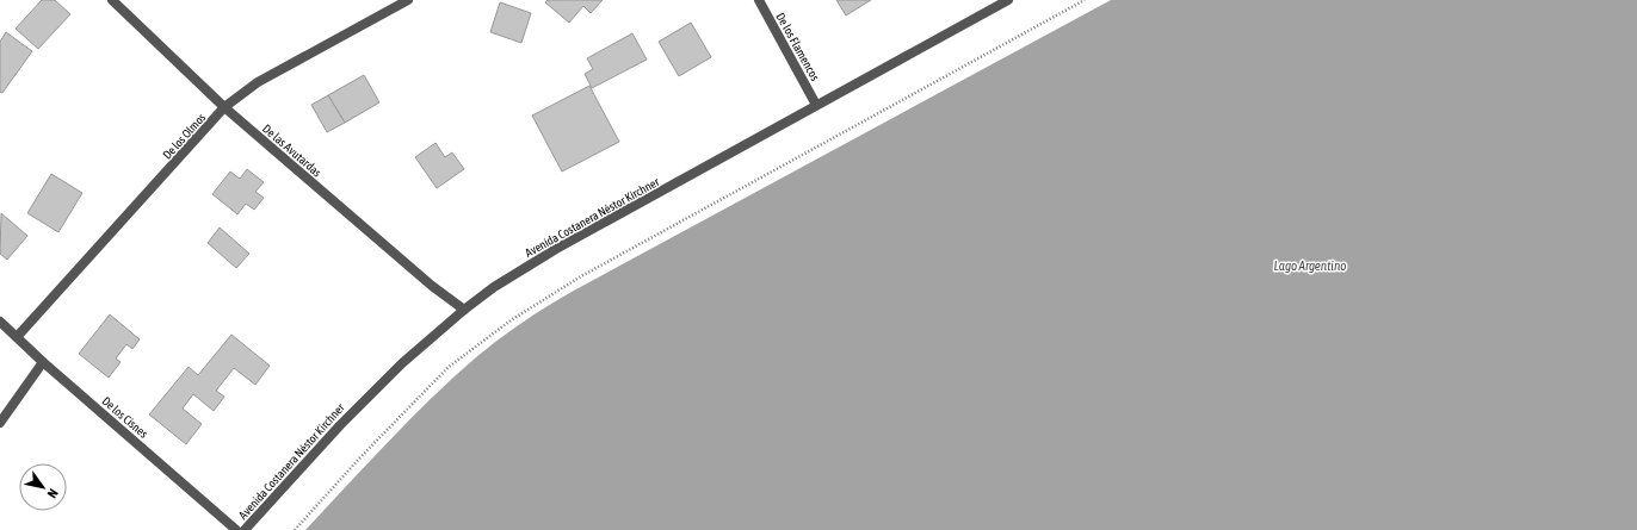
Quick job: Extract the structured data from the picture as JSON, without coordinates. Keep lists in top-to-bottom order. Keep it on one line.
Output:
{"streets":{"street":["De los Flamencos","De los Olmos","De las Avutardas","Avenida Costanera Néstor Kirchner","De los Cisnes"]},"crossings":[["De los Flamencos","Avenida Costanera Néstor Kirchner"],["De los Olmos","De las Avutardas"],["De los Olmos","De los Cisnes"],["De las Avutardas","Avenida Costanera Néstor Kirchner"]],"water":["Lago Argentino"],"north":"bottom right"}
